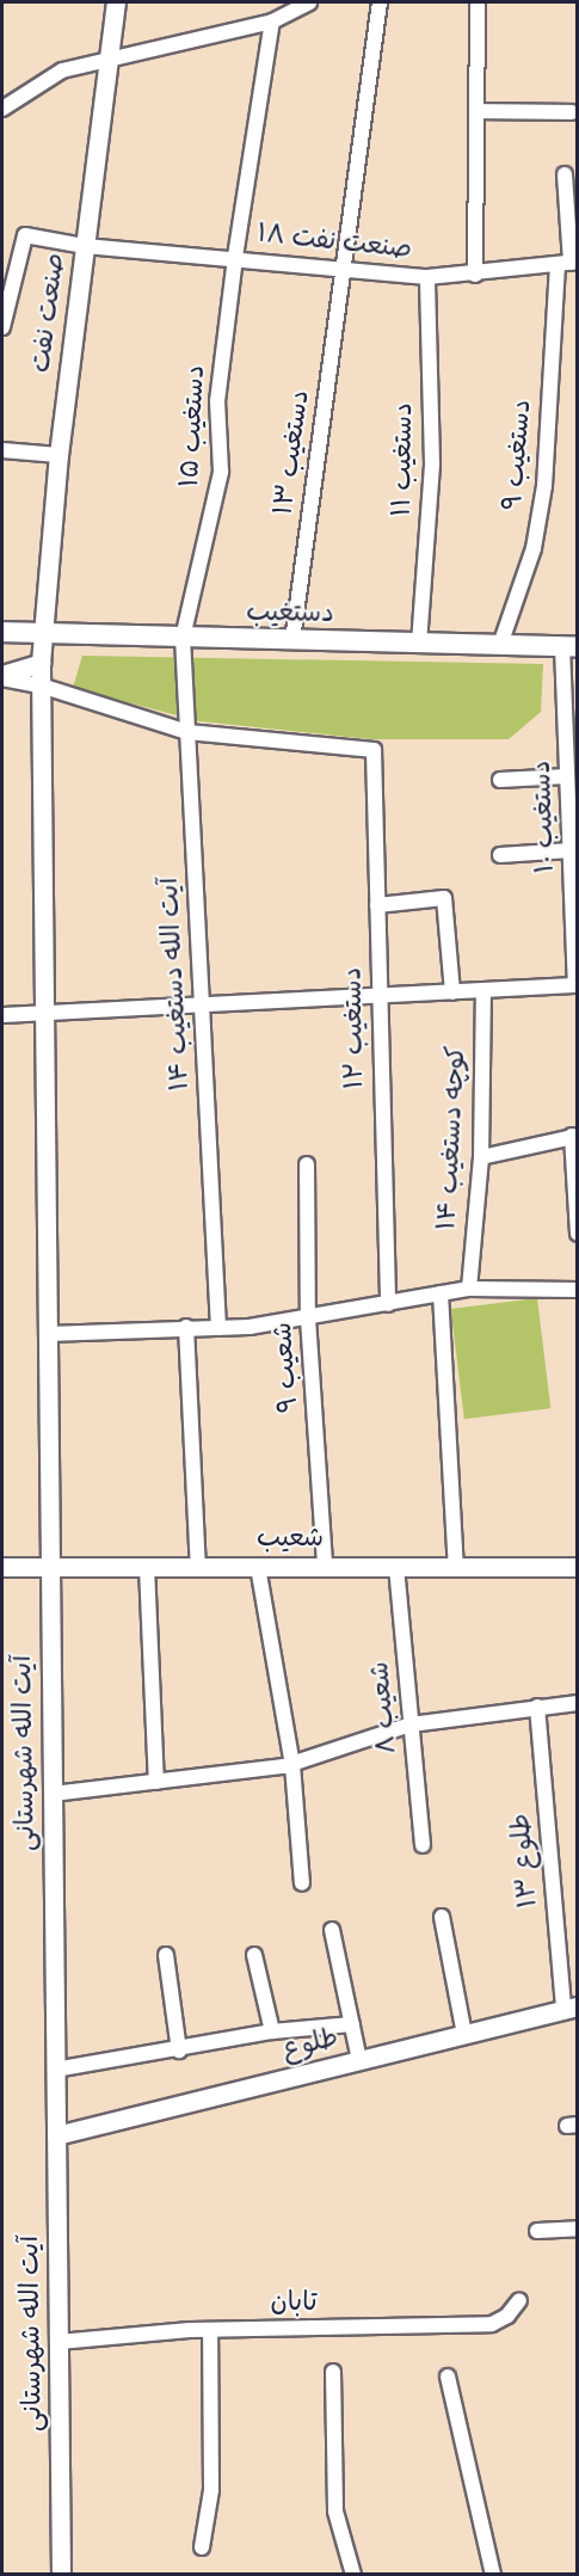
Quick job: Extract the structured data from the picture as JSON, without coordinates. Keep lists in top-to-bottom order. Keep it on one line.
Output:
{"streets":{"main road":["دستغیب"],"street":["صنعت نفت ۱۸","صنعت نفت","دستغیب ۱۵","دستغیب ۱۳","دستغیب ۹","دستغیب ۱۱","دستغیب ۱۰","آیت الله دستغیب ۱۴","دستغیب ۱۲","کوچه دستغیب ۱۴","شعیب ۹","شعیب","شعیب ۸","آیت الله شهرستانی","طلوع ۱۳","طلوع","تابان"]},"crossings":[["صنعت نفت ۱۸","صنعت نفت"],["صنعت نفت ۱۸","دستغیب ۱۵"],["صنعت نفت ۱۸","دستغیب ۱۳"],["صنعت نفت ۱۸","دستغیب ۹"],["صنعت نفت ۱۸","دستغیب ۱۱"],["صنعت نفت","دستغیب"],["صنعت نفت","آیت الله شهرستانی"],["دستغیب ۱۵","دستغیب"],["دستغیب ۱۵","آیت الله دستغیب ۱۴"],["دستغیب ۱۳","دستغیب"],["دستغیب ۹","دستغیب"],["دستغیب ۱۱","دستغیب"],["دستغیب","دستغیب ۱۰"],["دستغیب","آیت الله دستغیب ۱۴"],["دستغیب","آیت الله شهرستانی"],["آیت الله دستغیب ۱۴","دستغیب ۱۲"],["شعیب ۹","شعیب"],["شعیب","شعیب ۸"],["شعیب","آیت الله شهرستانی"],["آیت الله شهرستانی","طلوع"],["آیت الله شهرستانی","تابان"],["طلوع ۱۳","طلوع"]]}
